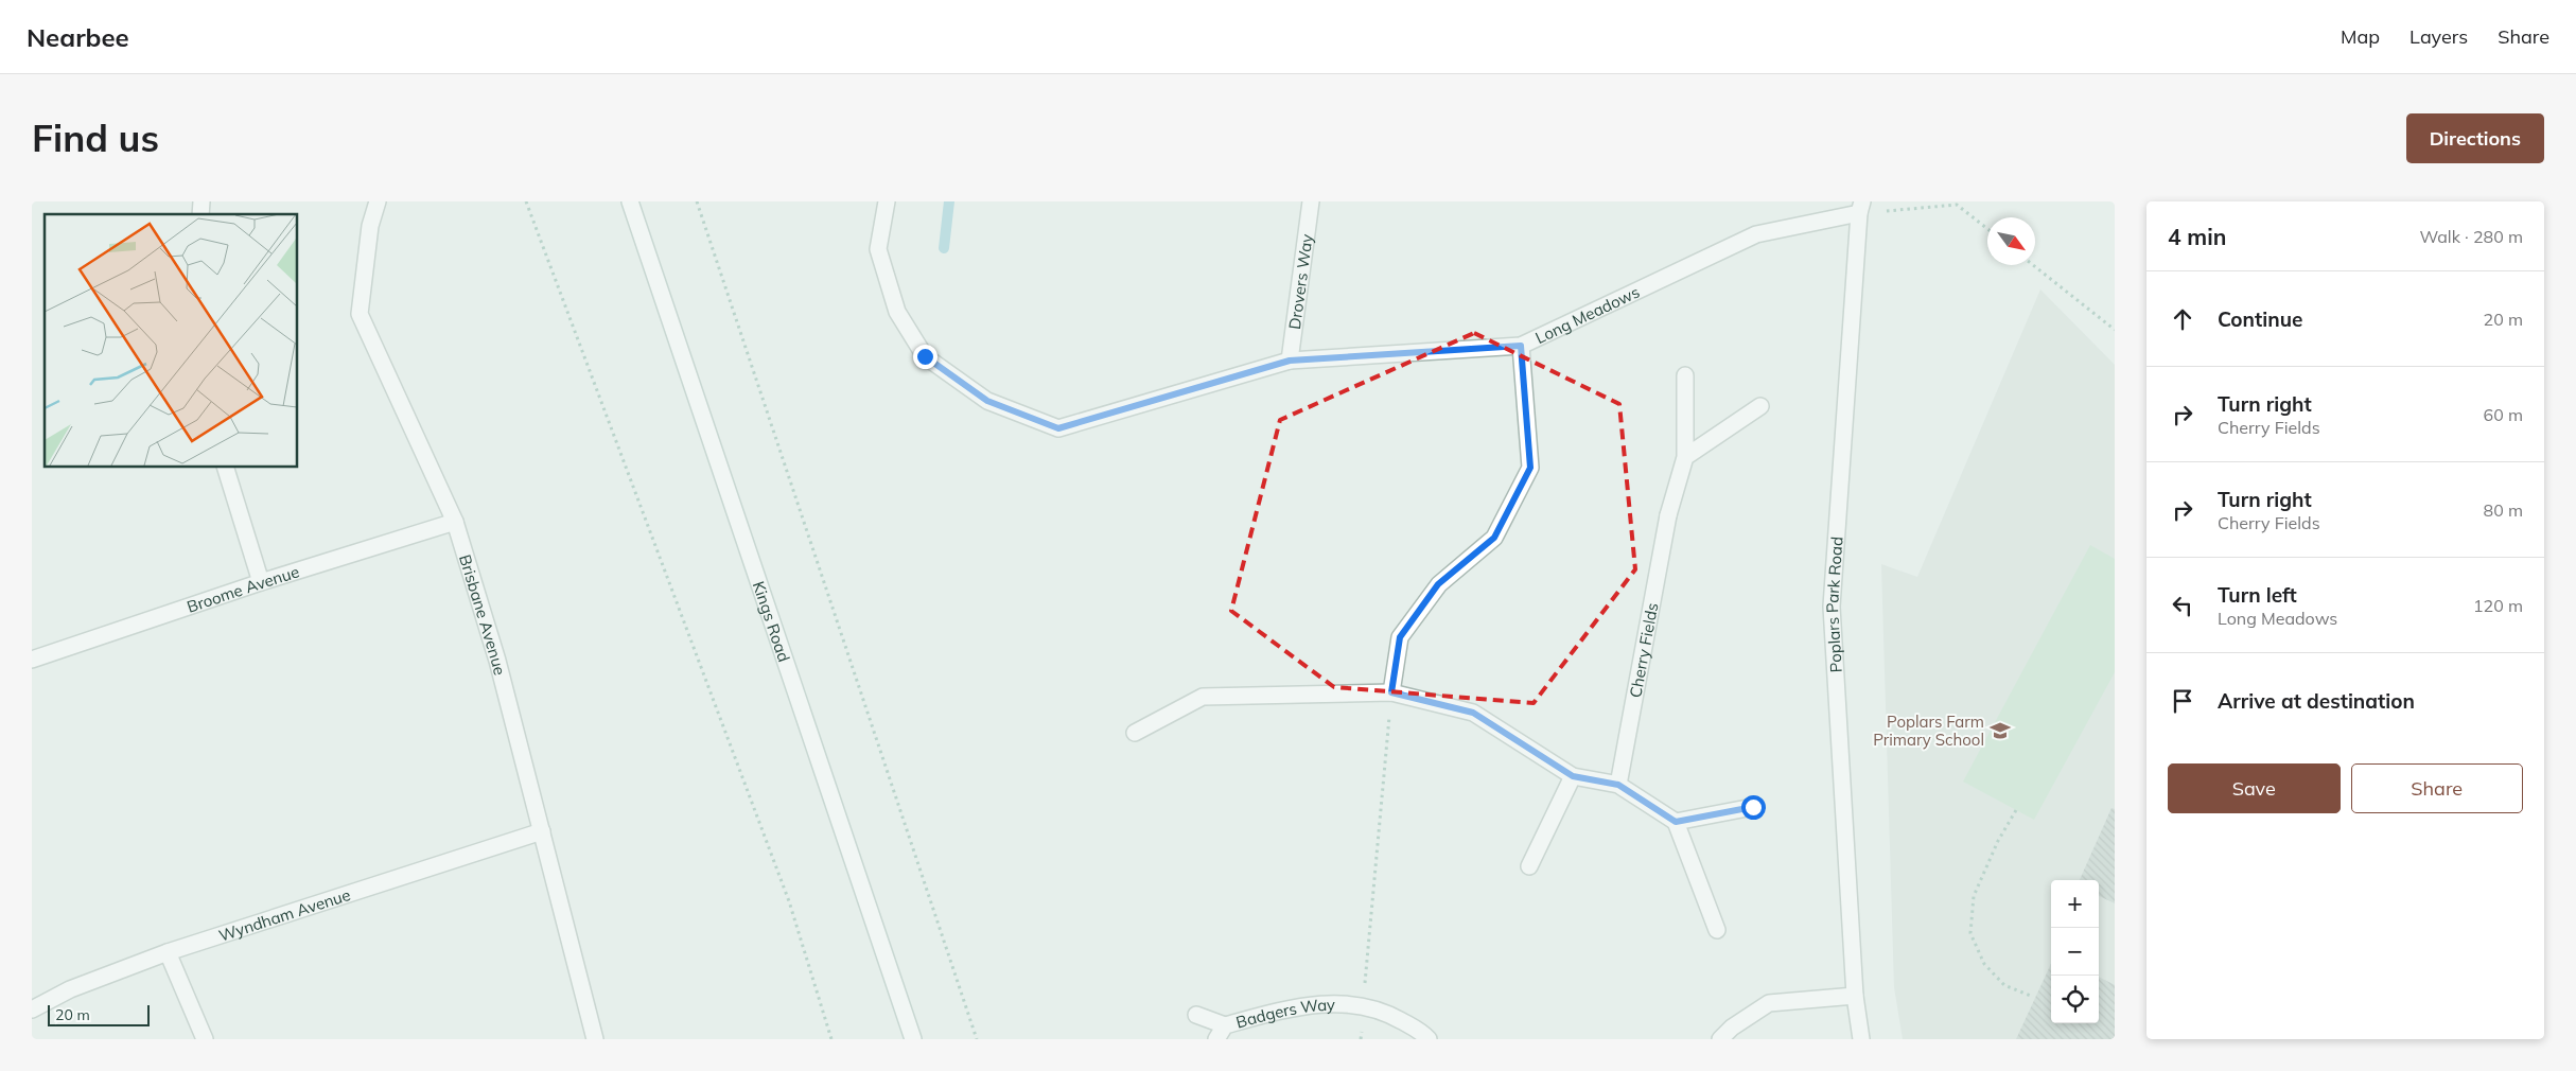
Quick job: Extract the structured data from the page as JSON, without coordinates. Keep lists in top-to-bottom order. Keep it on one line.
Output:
{"streets":{"street":["Drovers Way","Long Meadows","Broome Avenue","Poplars Park Road","Brisbane Avenue","Kings Road","Cherry Fields","Wyndham Avenue","Badgers Way"]},"crossings":[["Drovers Way","Long Meadows"],["Long Meadows","Poplars Park Road"],["Broome Avenue","Brisbane Avenue"],["Brisbane Avenue","Wyndham Avenue"]],"places":{"school or university":["Poplars Farm Primary School"]},"scale_bar":"20 m","north":"bottom right","page":{"header":"Nearbee","nav":["Map","Layers","Share"],"buttons":["Directions",["Save","Share"]],"title":"Find us","heading":["4 min","Walk · 280 m"],"list":[["Continue","20 m"],["Turn right","Cherry Fields","60 m"],["Turn right","Cherry Fields","80 m"],["Turn left","Long Meadows","120 m"],"Arrive at destination"],"map_buttons":["+","−"],"scale":"20 m"}}
